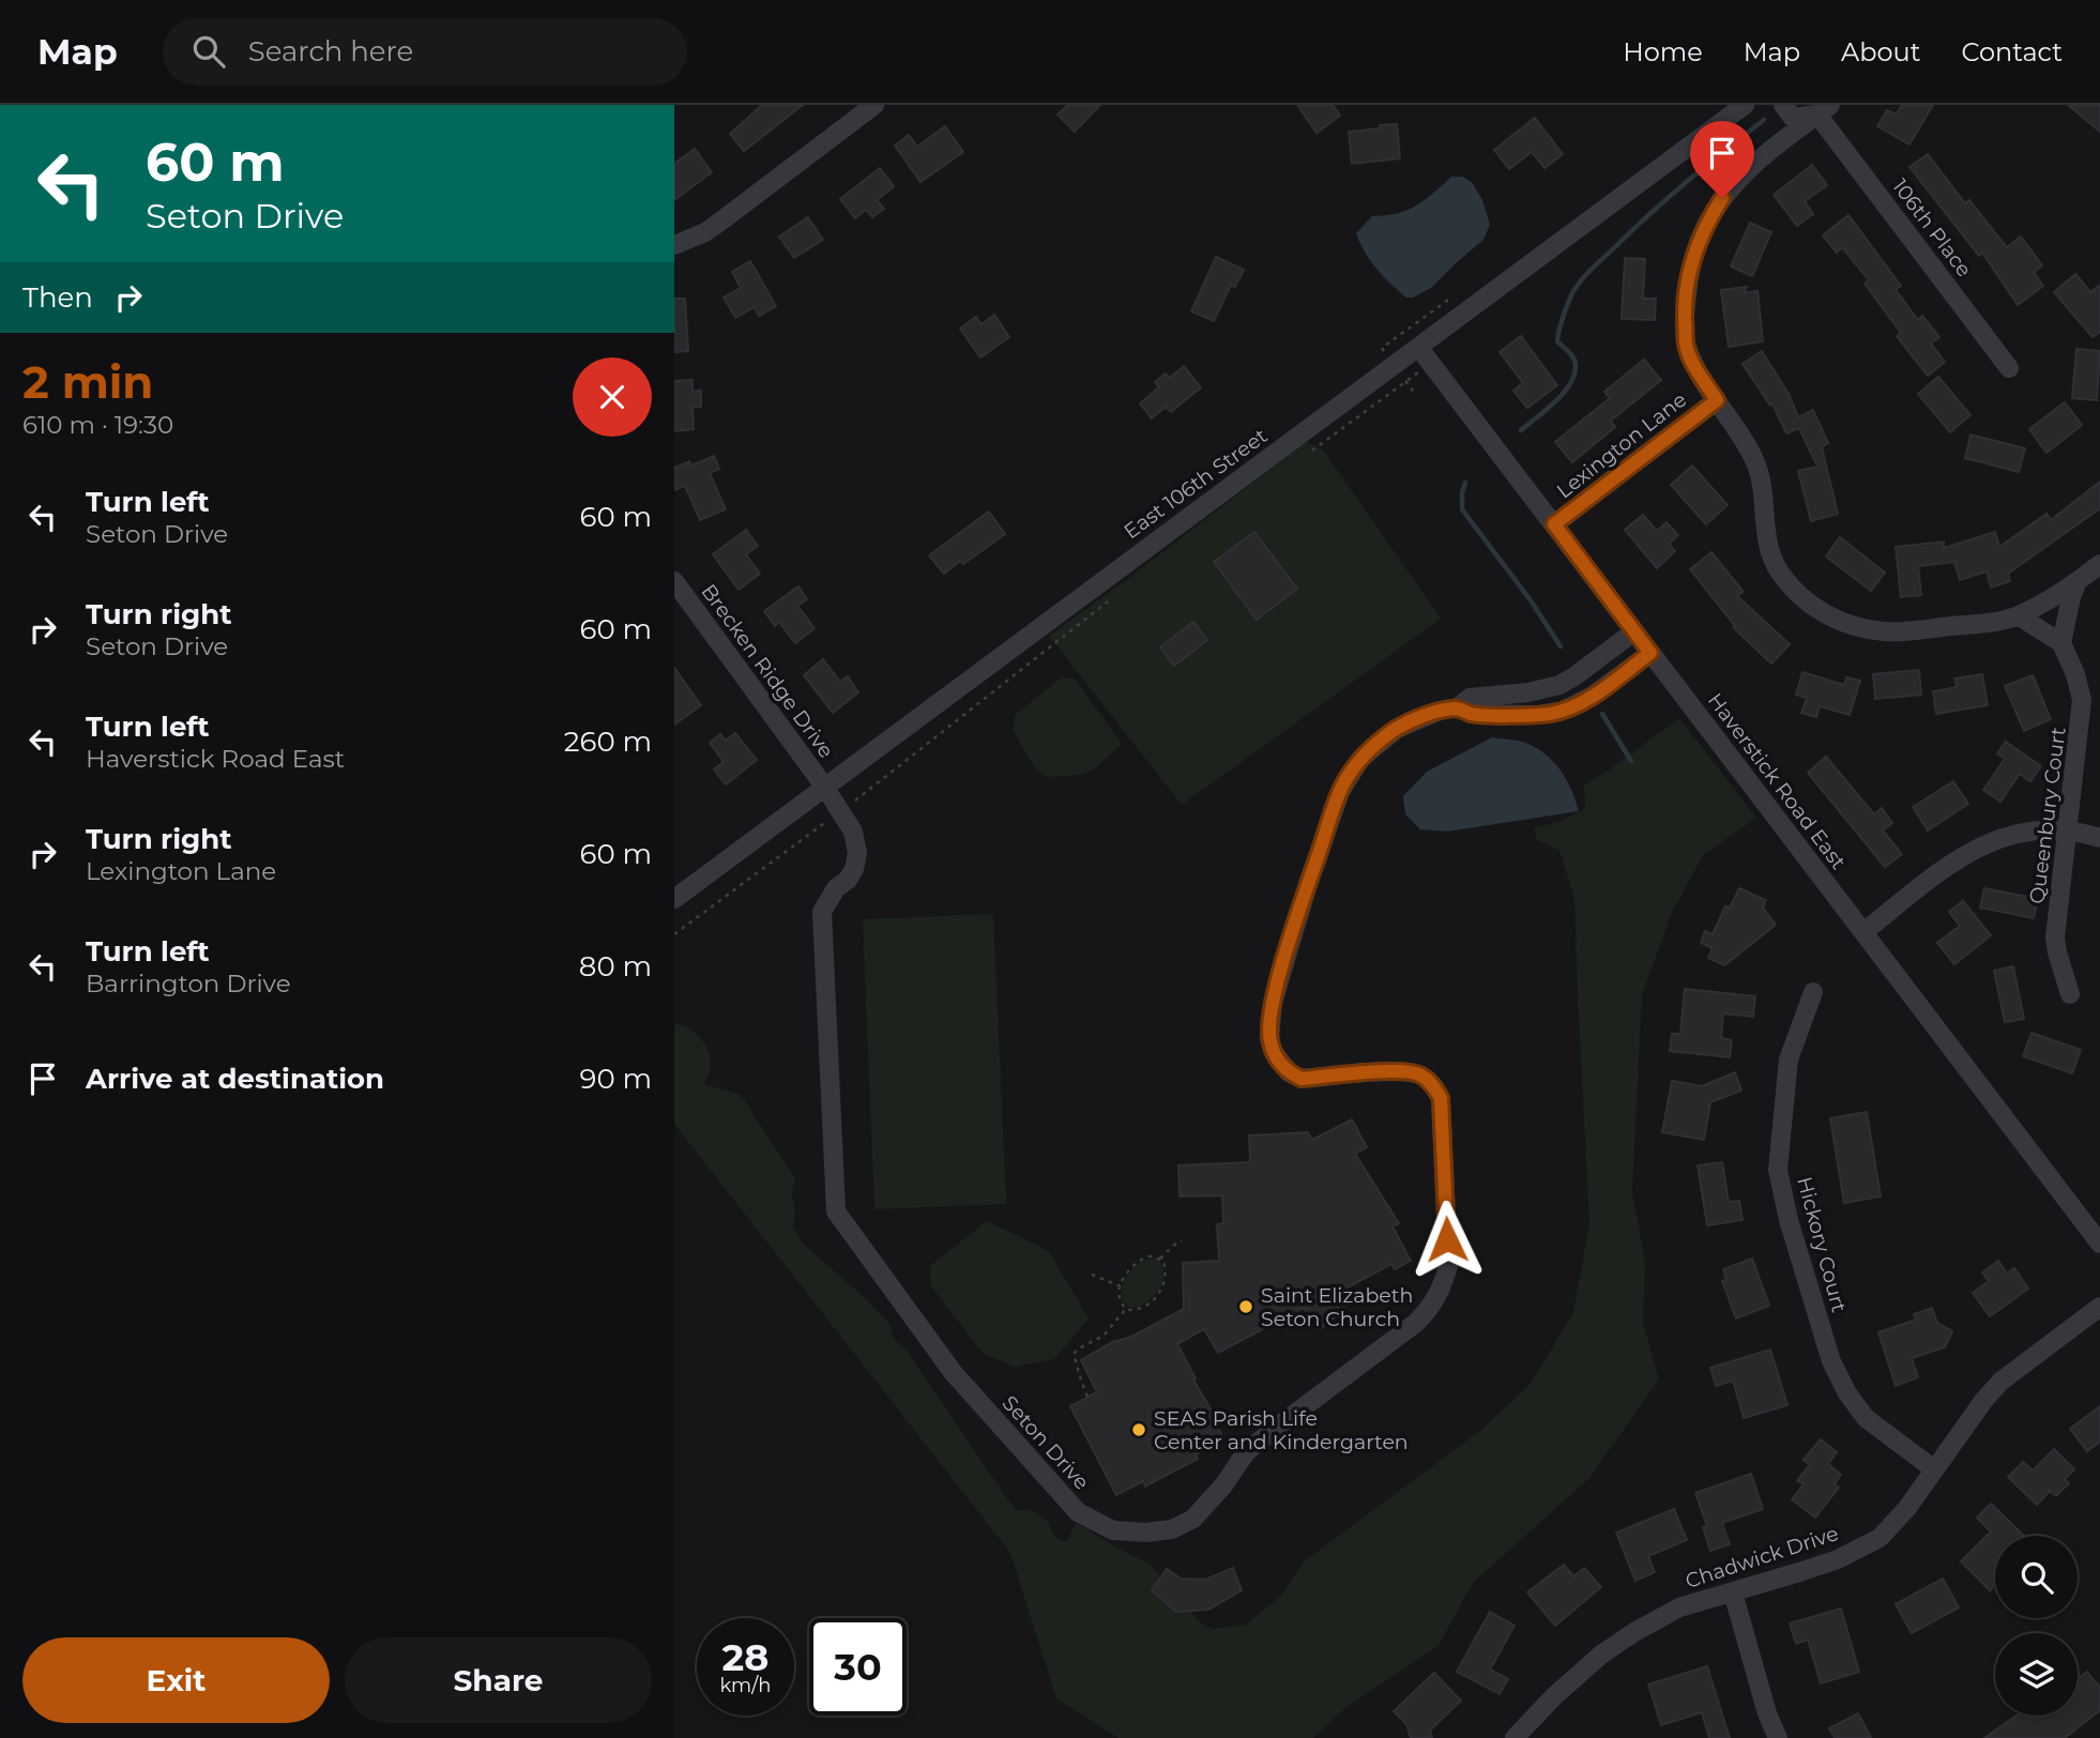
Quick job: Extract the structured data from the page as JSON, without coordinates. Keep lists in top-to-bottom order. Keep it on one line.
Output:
{"streets":{"street":["106th Place","Lexington Lane","East 106th Street","Brecken Ridge Drive","Haverstick Road East","Queenbury Court","Hickory Court","Seton Drive","Chadwick Drive"]},"crossings":[["Lexington Lane","Haverstick Road East"],["East 106th Street","Brecken Ridge Drive"],["East 106th Street","Haverstick Road East"],["East 106th Street","Seton Drive"],["Brecken Ridge Drive","Seton Drive"],["Haverstick Road East","Seton Drive"],["Hickory Court","Chadwick Drive"]],"places":["Saint Elizabeth Seton Church","SEAS Parish Life Center and Kindergarten"],"page":{"header":"Map","search":"Search here","nav":["Home","Map","About","Contact"],"turn":["60 m","Seton Drive"],"then":"Then","heading":["2 min","610 m · 19:30"],"list":[{"name":"Turn left","note":"Seton Drive","value":"60 m"},{"name":"Turn right","note":"Seton Drive","value":"60 m"},{"name":"Turn left","note":"Haverstick Road East","value":"260 m"},{"name":"Turn right","note":"Lexington Lane","value":"60 m"},{"name":"Turn left","note":"Barrington Drive","value":"80 m"},{"name":"Arrive at destination","value":"90 m"}],"speed":"28 km/h","limit":"30","buttons":["Exit","Share"]}}
